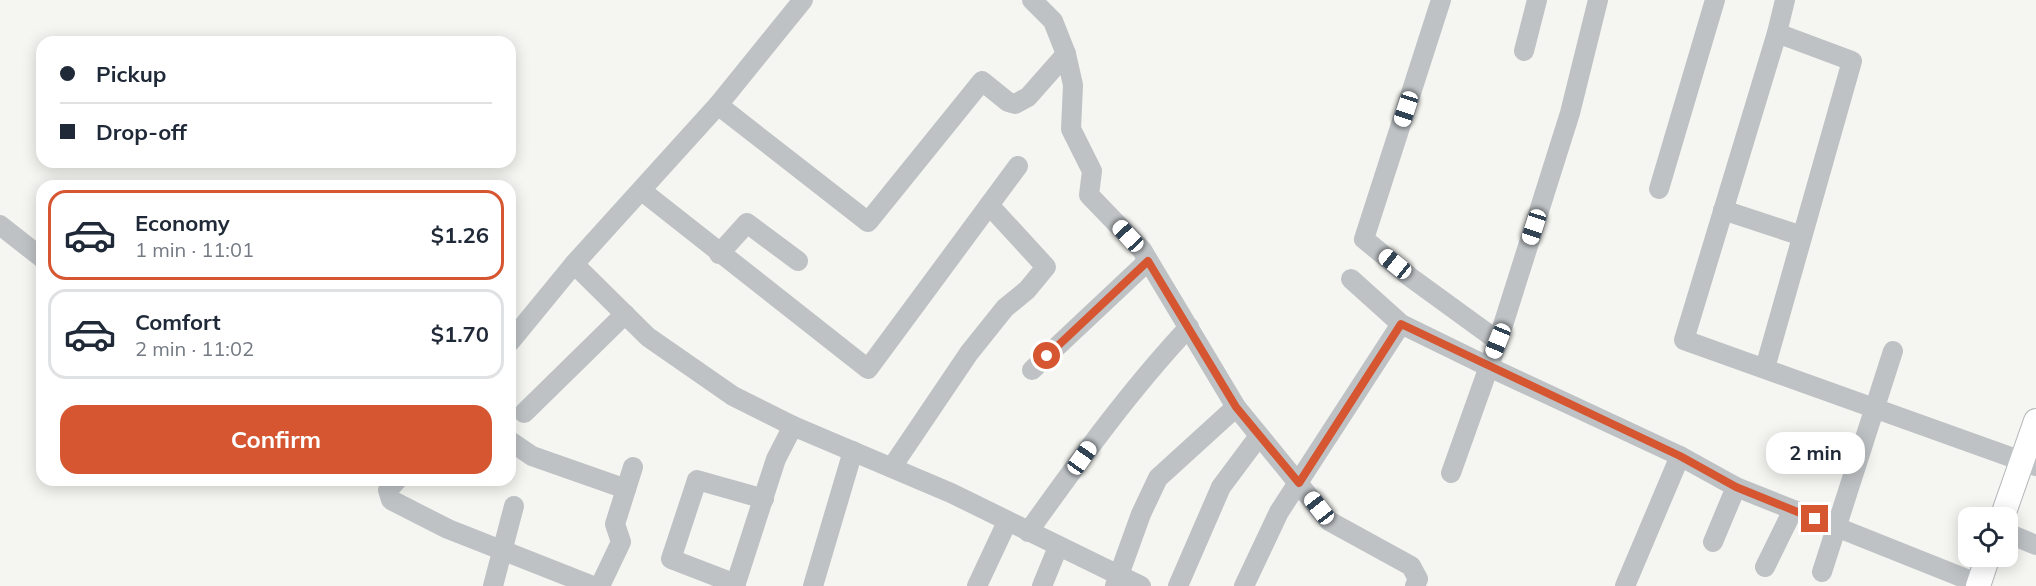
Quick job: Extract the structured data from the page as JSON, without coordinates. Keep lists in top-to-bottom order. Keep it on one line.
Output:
{"page":{"banner":["Pickup","Drop-off"],"list":[{"name":"Economy","note":"1 min · 11:01","value":"$1.26"},{"name":"Comfort","note":"2 min · 11:02","value":"$1.70"}],"buttons":"Confirm","bubble":"2 min"}}
